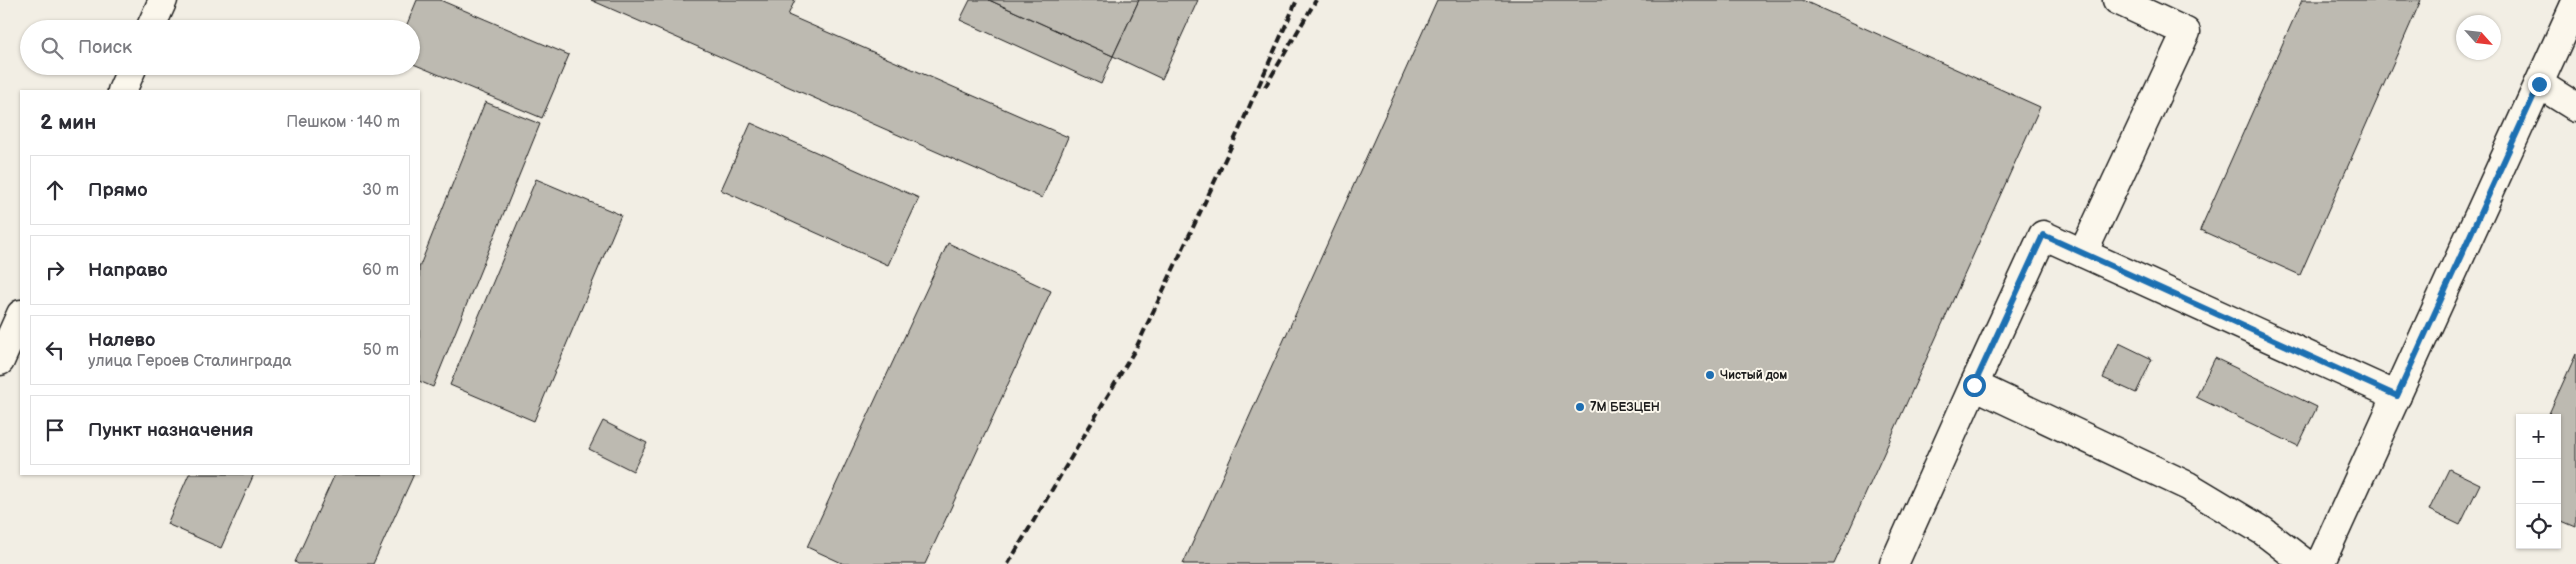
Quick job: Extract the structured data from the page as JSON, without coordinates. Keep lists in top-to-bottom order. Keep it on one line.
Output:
{"places":["Чистый дом","7М БЕЗЦЕН"],"north":"bottom right","page":{"search":"Поиск","heading":["2 мин","Пешком · 140 m"],"list":[["Прямо","30 m"],["Направо","60 m"],["Налево","улица Героев Сталинграда","50 m"],"Пункт назначения"],"map_buttons":["+","−"]}}
